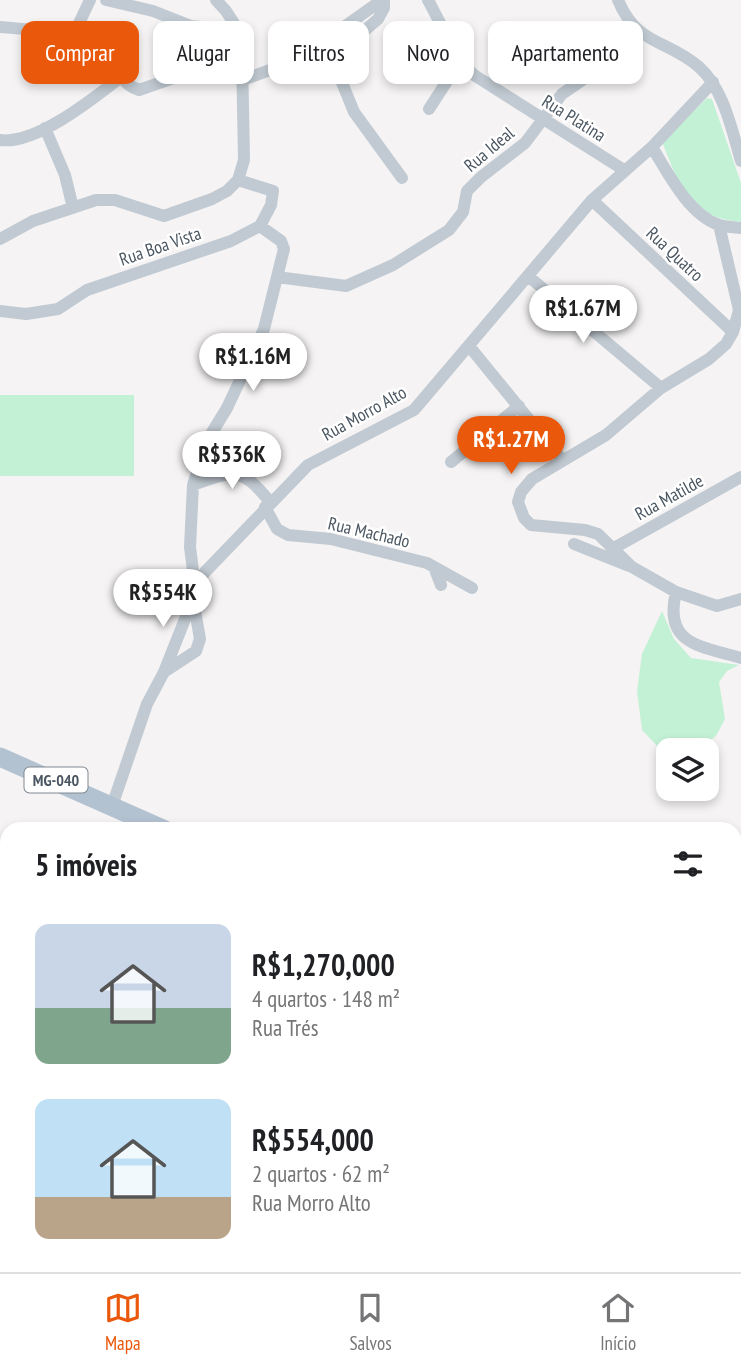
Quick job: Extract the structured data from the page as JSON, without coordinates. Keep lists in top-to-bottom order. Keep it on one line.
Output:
{"streets":{"main road":["MG-040"],"street":["Rua Platina","Rua Ideal","Rua Boa Vista","Rua Quatro","Rua Morro Alto","Rua Matilde","Rua Machado"]},"crossings":[["Rua Platina","Rua Ideal"],["Rua Platina","Rua Morro Alto"],["Rua Quatro","Rua Morro Alto"],["Rua Morro Alto","Rua Machado"]],"page":{"chip":["Comprar","Alugar","Filtros","Novo","Apartamento"],"price":["R$1.67M","R$1.16M","R$1.27M","R$536K","R$554K"],"heading":"5 imóveis","list":[{"name":"R$1,270,000","note":"4 quartos · 148 m² · Rua Trés"},{"name":"R$554,000","note":"2 quartos · 62 m² · Rua Morro Alto"}],"tabs":["Mapa","Salvos","Início"]}}
